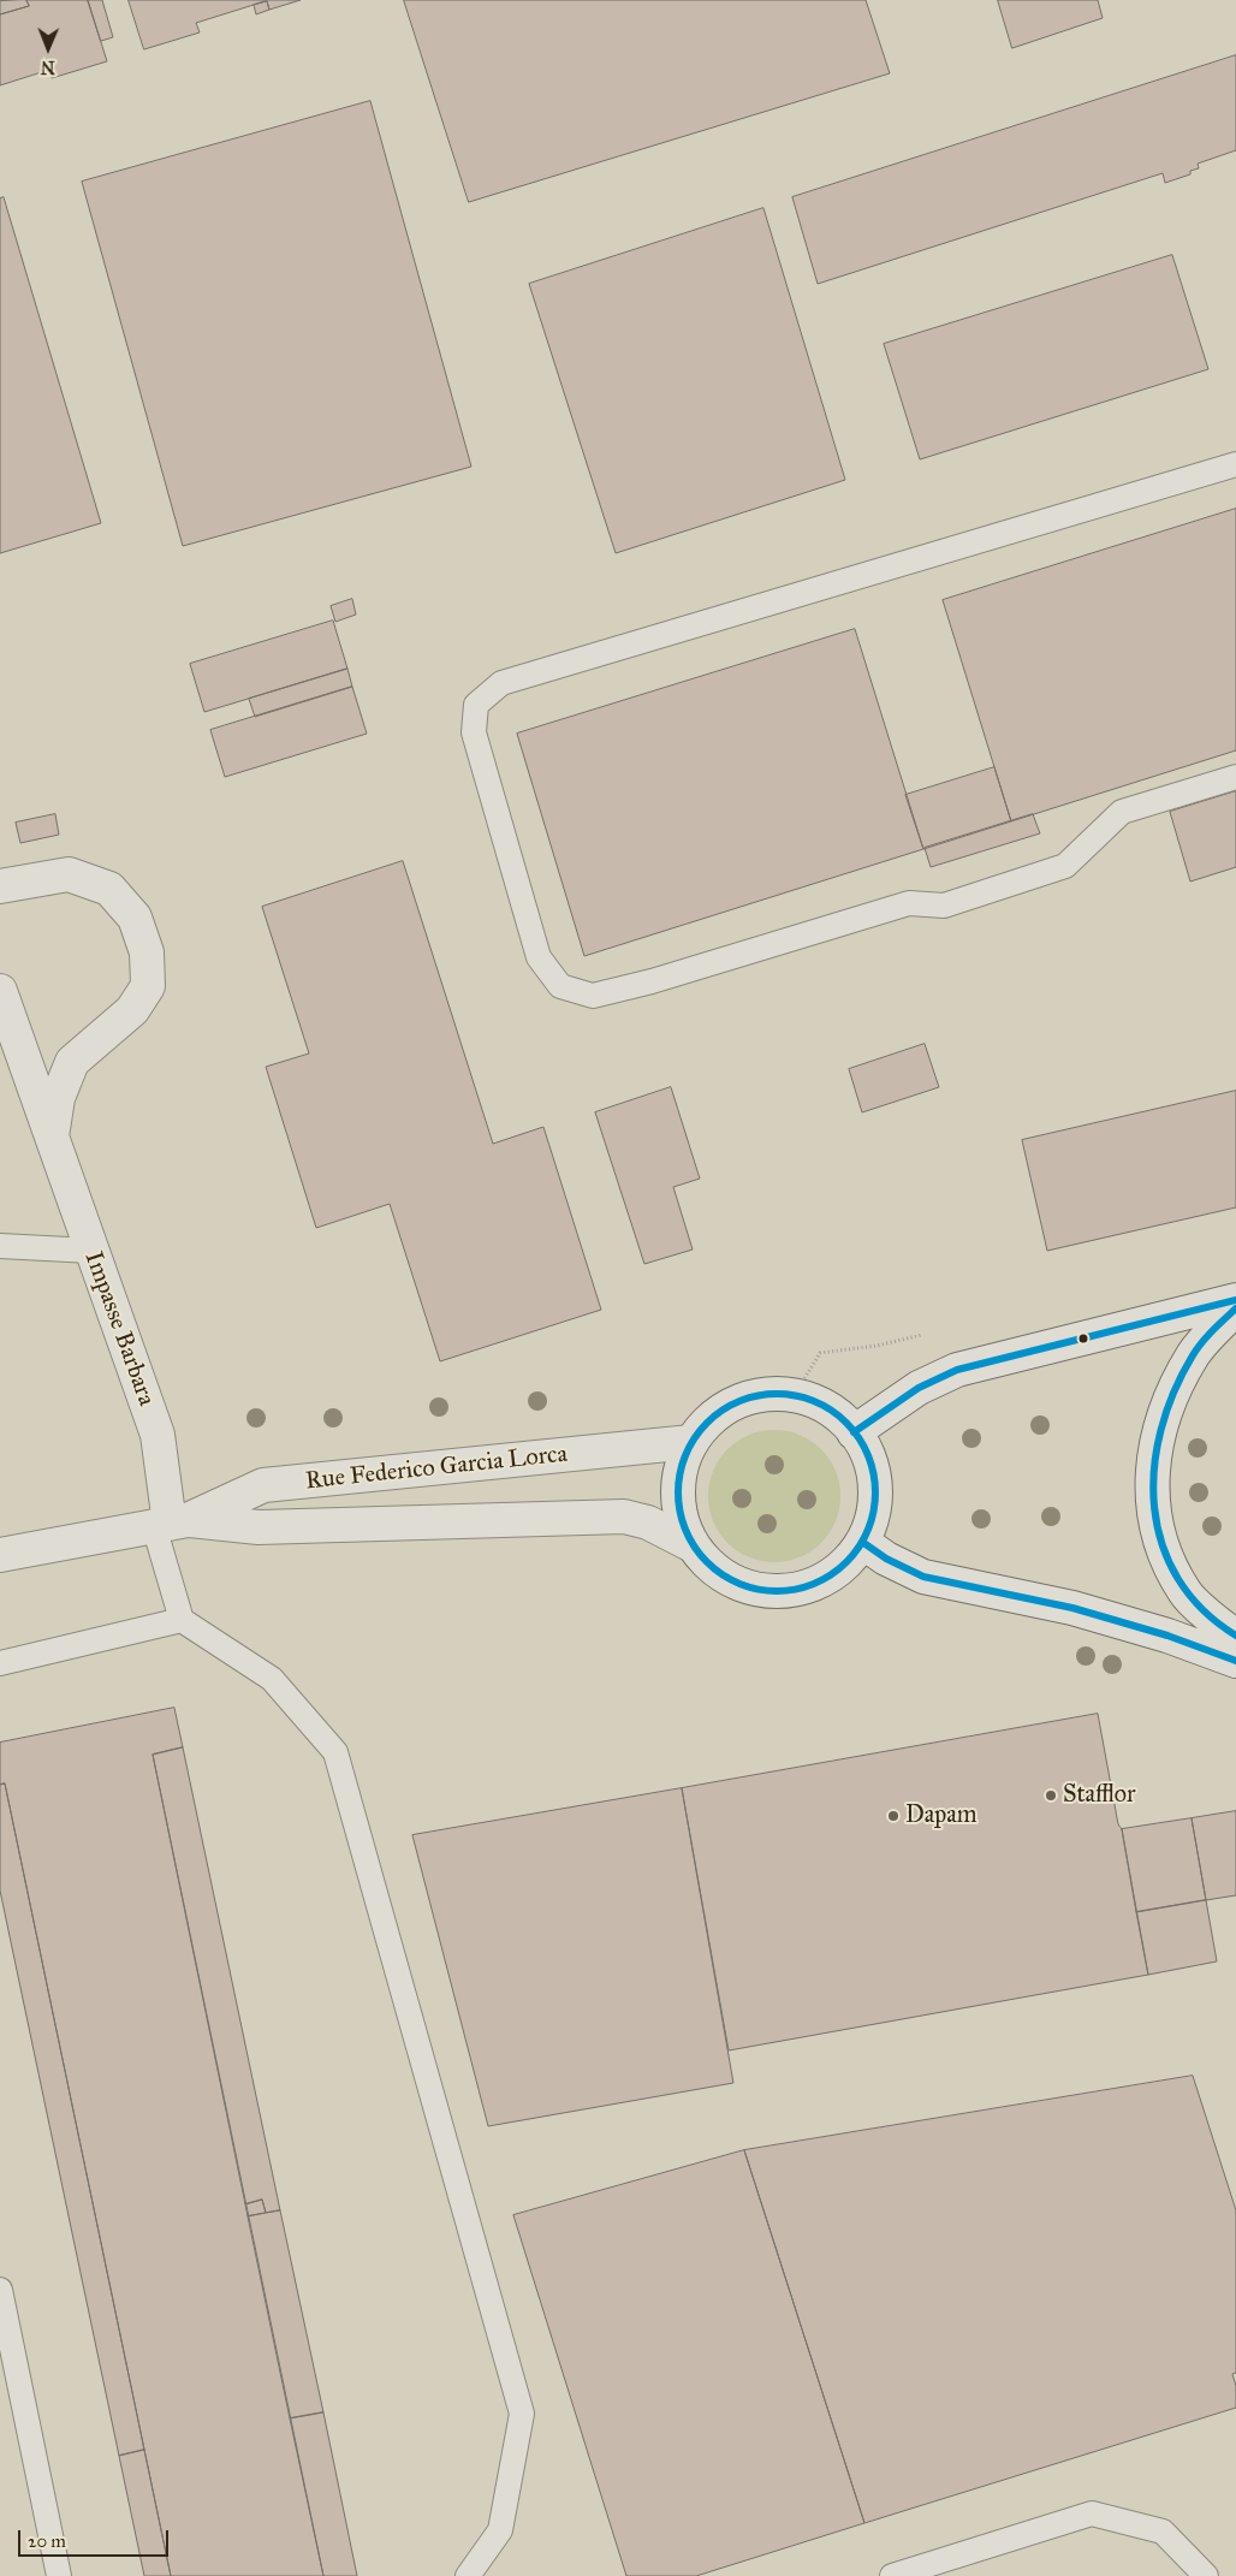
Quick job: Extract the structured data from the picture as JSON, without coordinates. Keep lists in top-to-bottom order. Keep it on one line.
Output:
{"streets":{"street":["Impasse Barbara","Rue Federico Garcia Lorca"]},"crossings":[["Impasse Barbara","Rue Federico Garcia Lorca"]],"places":["Stafflor","Dapam"],"scale_bar":"20 m","north":"bottom"}
